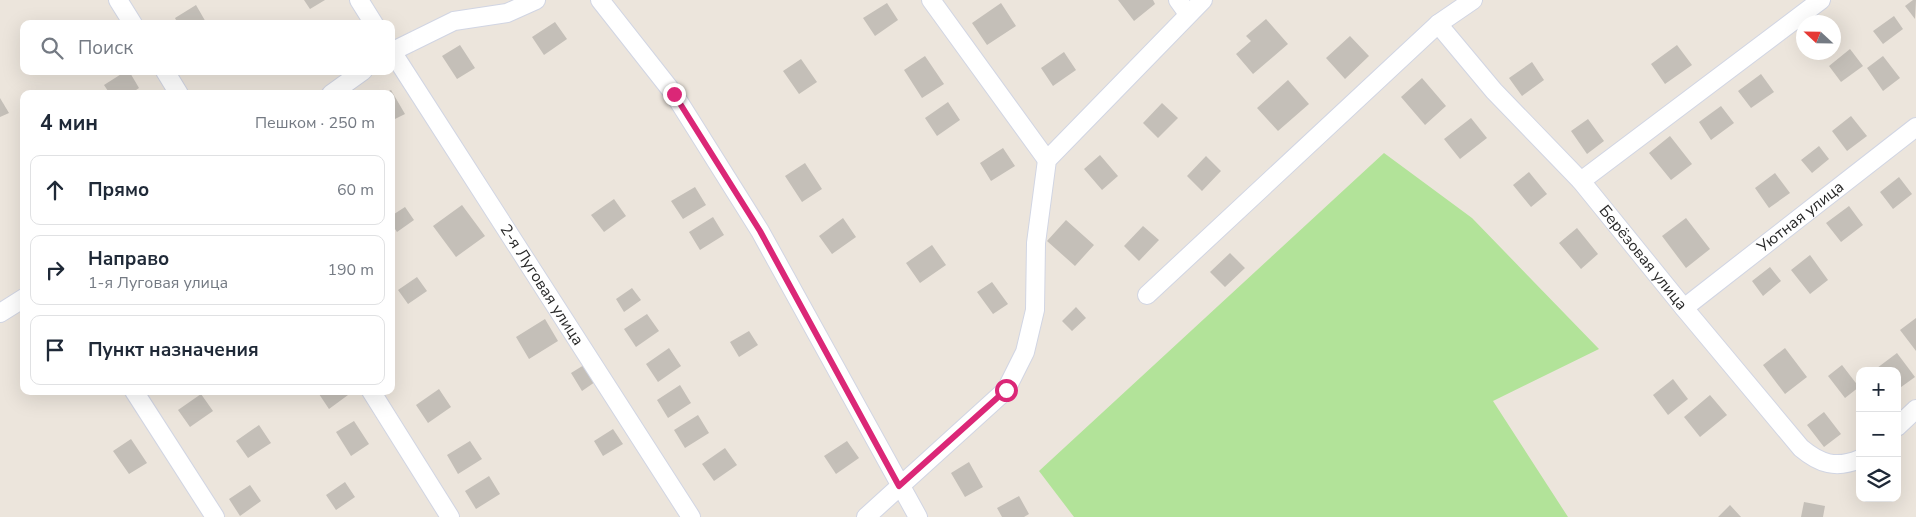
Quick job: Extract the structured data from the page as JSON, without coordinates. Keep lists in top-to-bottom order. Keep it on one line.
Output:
{"streets":{"street":["Уютная улица","Берёзовая улица","2-я Луговая улица"]},"crossings":[["Уютная улица","Берёзовая улица"]],"north":"left","page":{"search":"Поиск","heading":["4 мин","Пешком · 250 m"],"list":[["Прямо","60 m"],["Направо","1-я Луговая улица","190 m"],"Пункт назначения"],"map_buttons":["+","−"]}}
